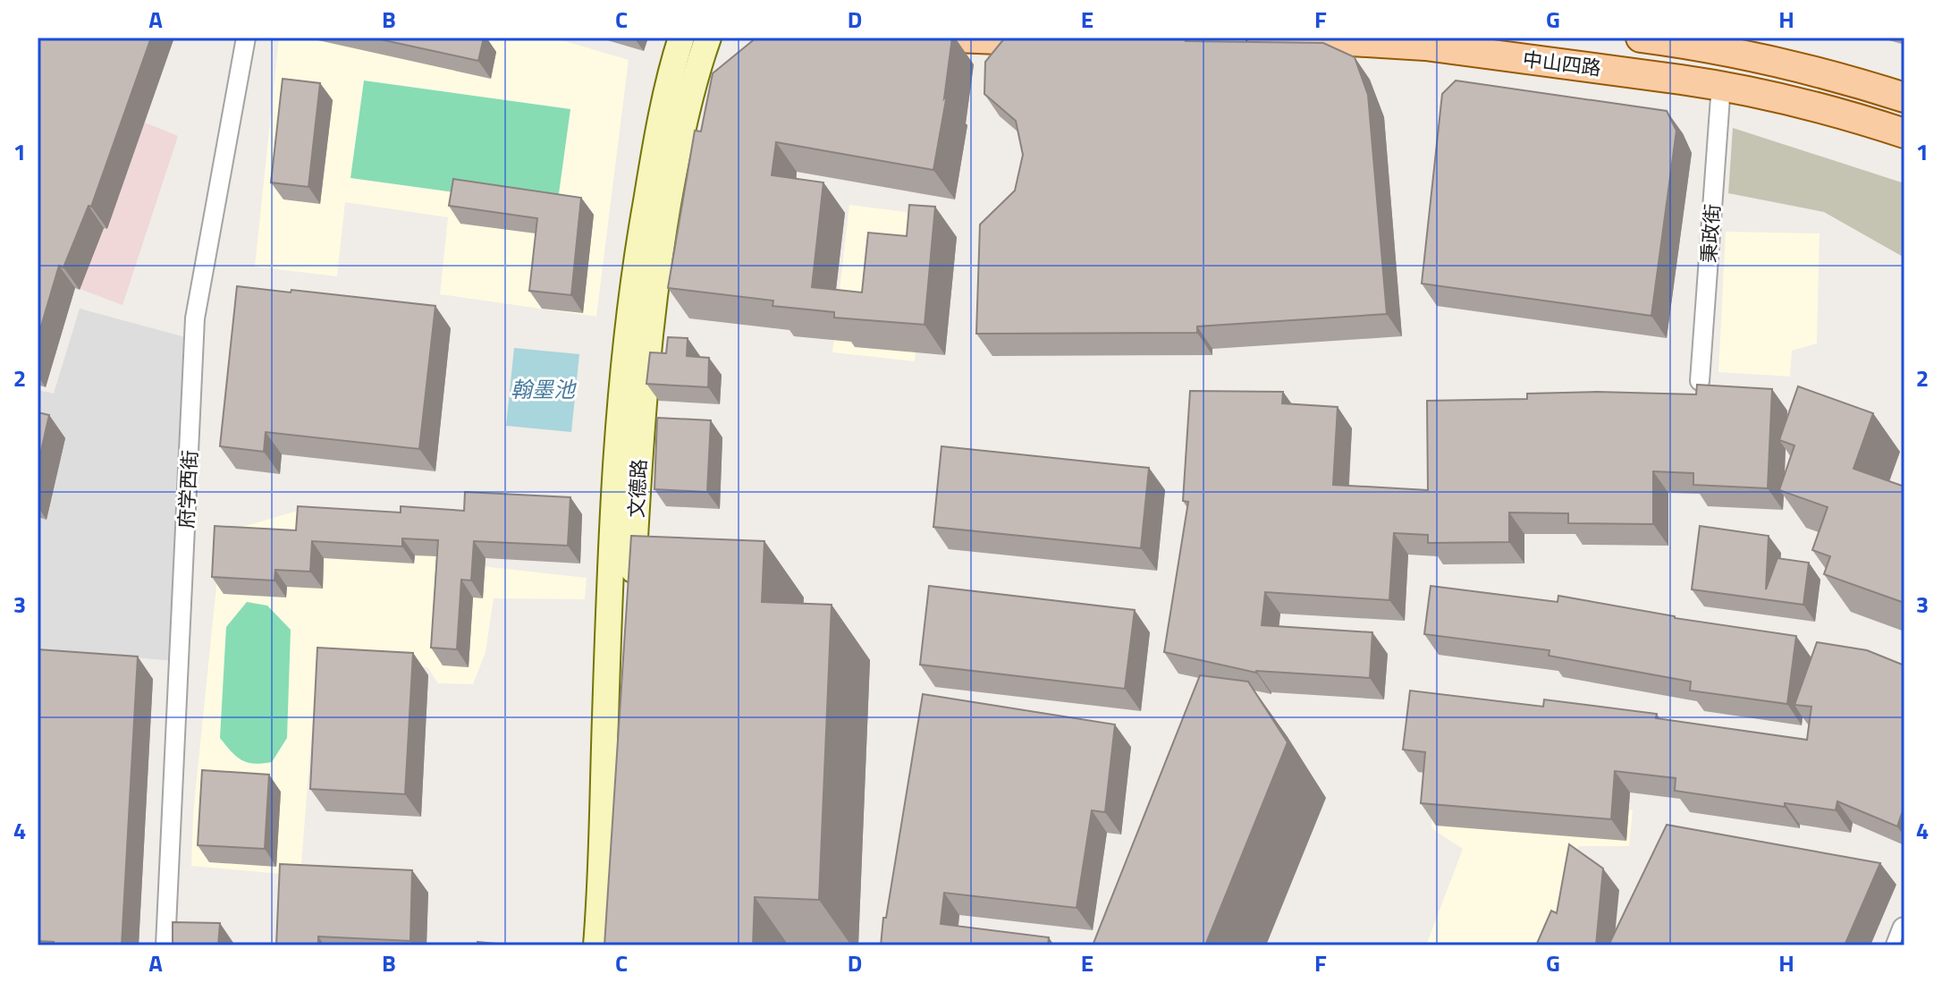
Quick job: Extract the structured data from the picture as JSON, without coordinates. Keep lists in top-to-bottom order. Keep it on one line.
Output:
{"streets":{"main road":["中山四路","文德路"],"street":["秉政街","府学西街"]},"crossings":[["中山四路","秉政街"]],"water":["翰墨池"],"grid":{"columns":["A","B","C","D","E","F","G","H"],"rows":["1","2","3","4"]}}
